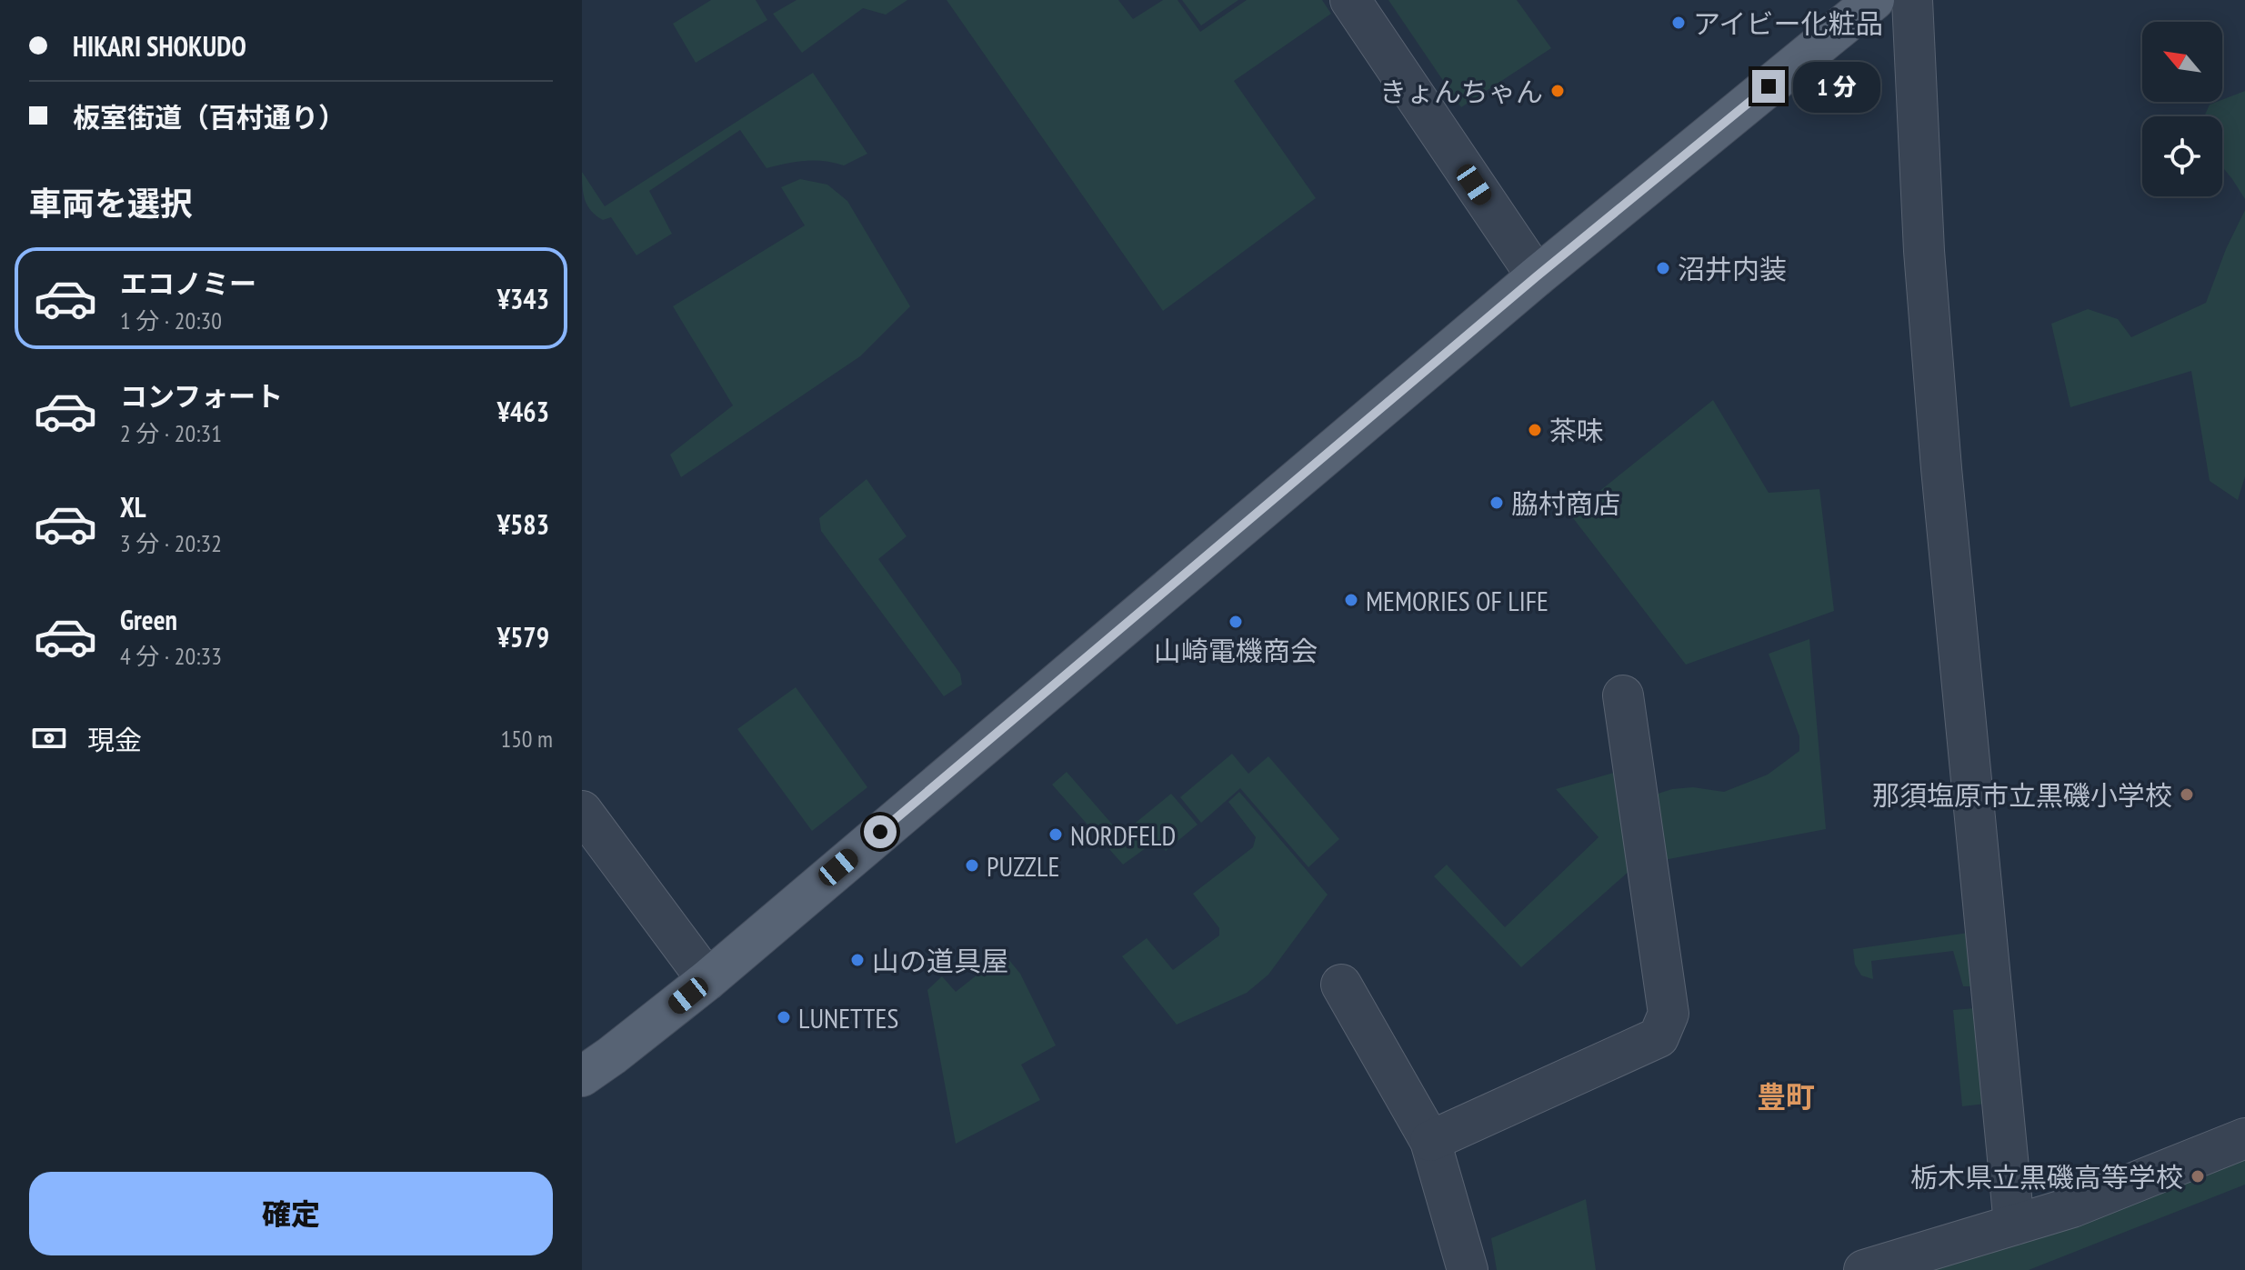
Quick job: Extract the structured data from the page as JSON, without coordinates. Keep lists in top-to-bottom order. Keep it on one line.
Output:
{"districts":["豊町"],"places":["アイビー化粧品","きょんちゃん","沼井内装","茶味","脇村商店","MEMORIES OF LIFE","山崎電機商会","那須塩原市立黒磯小学校","NORDFELD","PUZZLE","山の道具屋","LUNETTES","栃木県立黒磯高等学校"],"north":"top left","page":{"banner":["HIKARI SHOKUDO","板室街道（百村通り）"],"bubble":"1 分","heading":"車両を選択","list":[{"name":"エコノミー","note":"1 分 · 20:30","value":"¥343"},{"name":"コンフォート","note":"2 分 · 20:31","value":"¥463"},{"name":"XL","note":"3 分 · 20:32","value":"¥583"},{"name":"Green","note":"4 分 · 20:33","value":"¥579"}],"pay":["現金","150 m"],"buttons":"確定"}}
